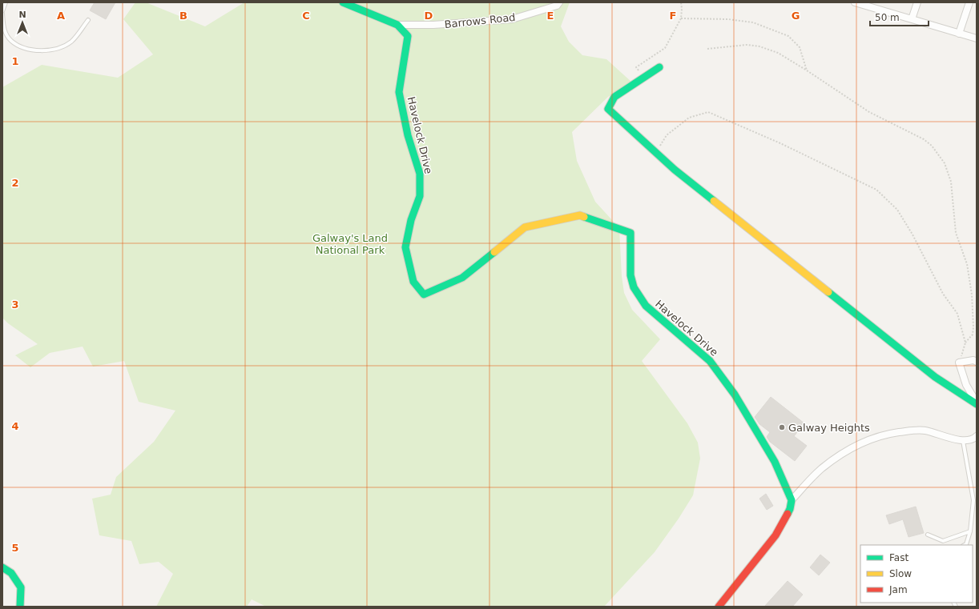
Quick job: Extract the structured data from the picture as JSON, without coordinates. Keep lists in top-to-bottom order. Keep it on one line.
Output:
{"streets":{"street":["Barrows Road","Havelock Drive"]},"crossings":[["Barrows Road","Havelock Drive"]],"parks":["Galway's Land National Park"],"places":["Galway Heights"],"legend":["Fast","Slow","Jam"],"scale_bar":"50 m","north":"top","grid":{"columns":["A","B","C","D","E","F","G"],"rows":["1","2","3","4","5"]}}
